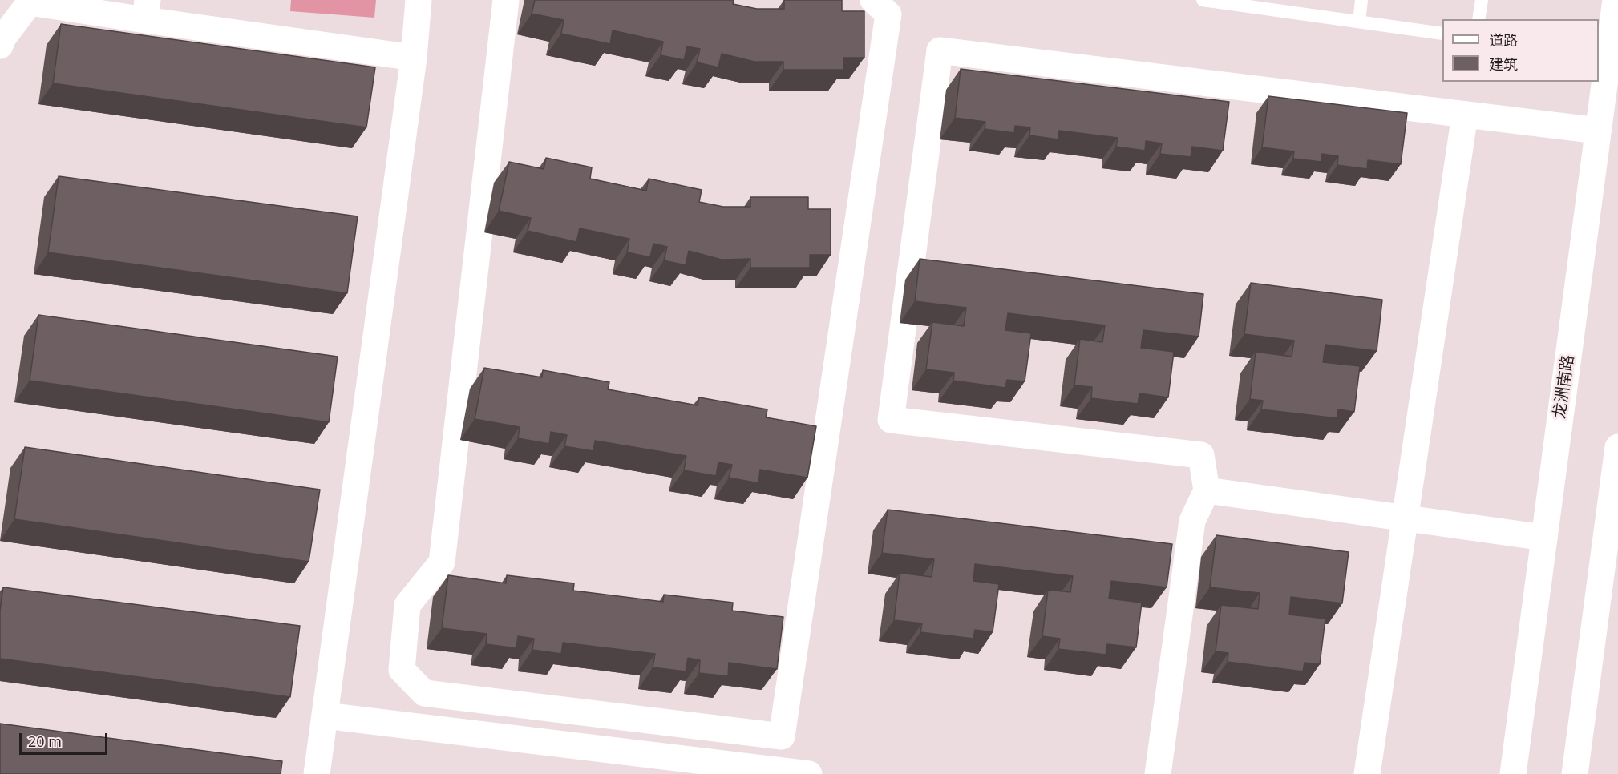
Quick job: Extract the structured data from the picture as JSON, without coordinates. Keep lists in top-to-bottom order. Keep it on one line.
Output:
{"streets":{"street":["龙洲南路"]},"legend":["道路","建筑"],"scale_bar":"20 m"}
